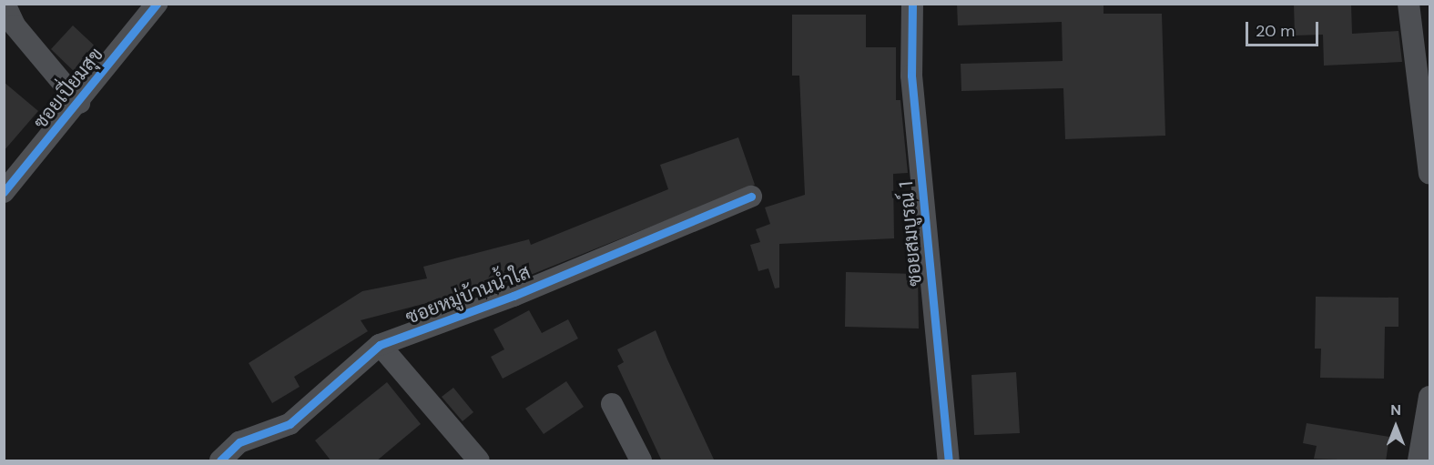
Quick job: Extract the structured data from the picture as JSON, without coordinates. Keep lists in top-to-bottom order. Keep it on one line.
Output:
{"streets":{"street":["ซอยเปี่ยมสุข","ซอยสมบูรณ์ 1","ซอยหมู่บ้านน้ำใส"]},"scale_bar":"20 m","north":"top"}
